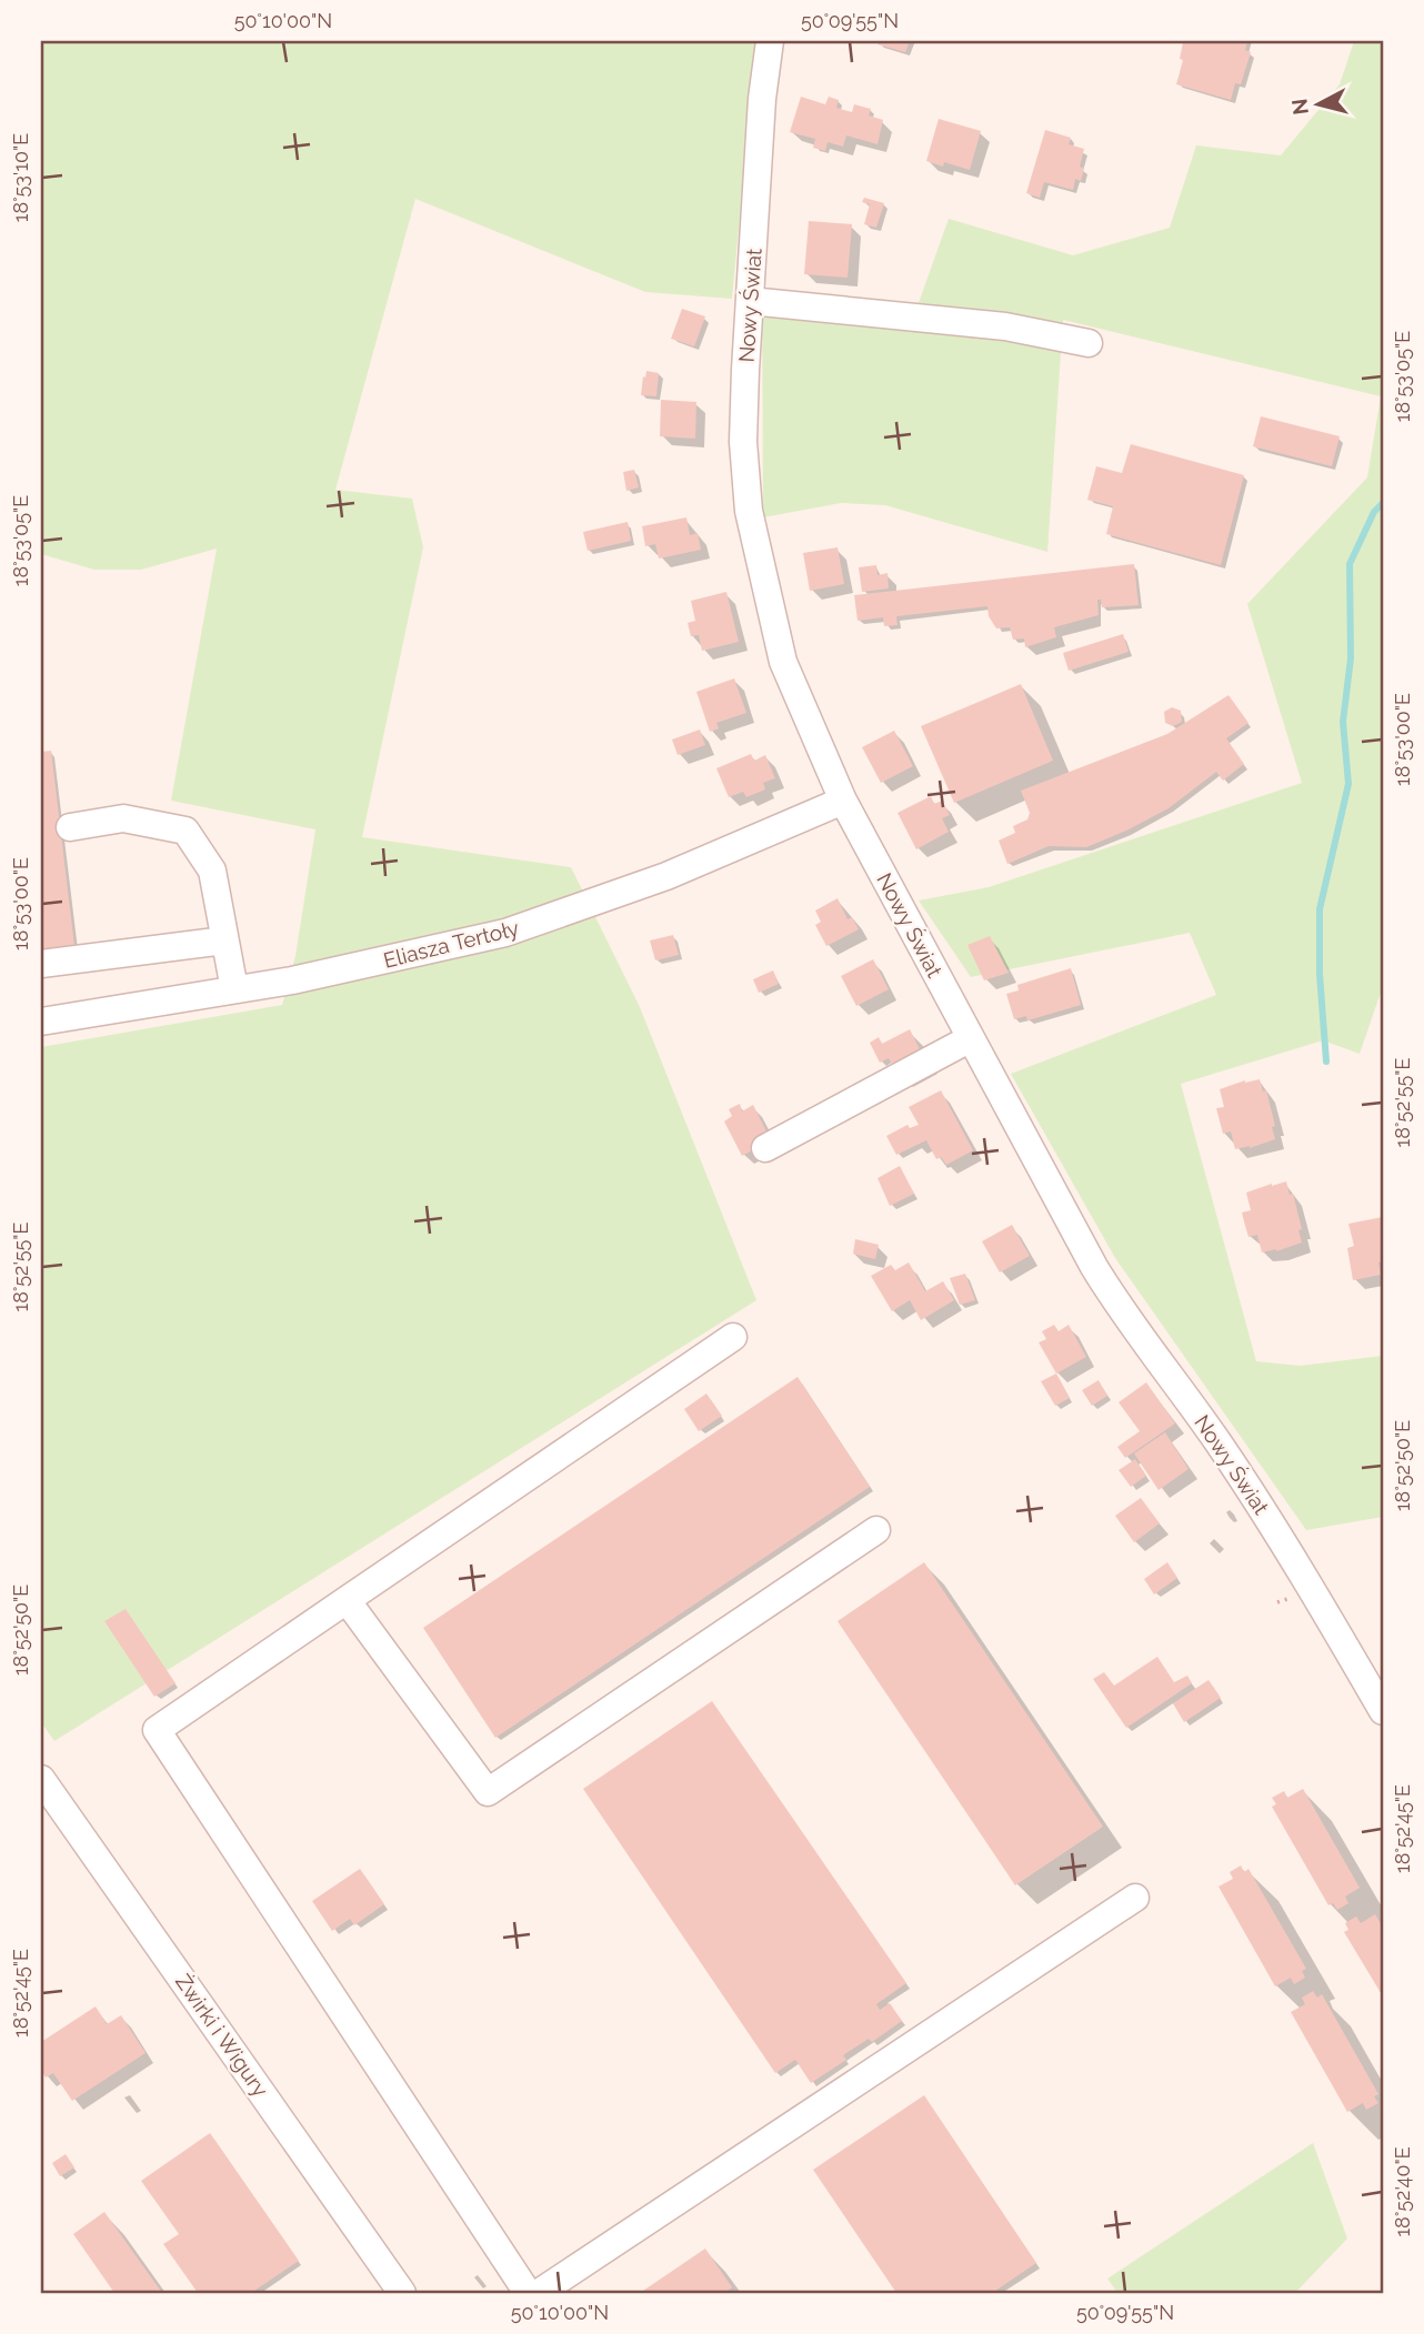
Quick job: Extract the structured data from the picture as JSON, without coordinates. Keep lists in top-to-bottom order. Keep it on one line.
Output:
{"streets":{"street":["Nowy Świat","Eliasza Tertoły","Żwirki i Wigury"]},"crossings":[["Nowy Świat","Eliasza Tertoły"]],"north":"left","coordinates":["50°10'00\"N","50°09'55\"N","18°53'10\"E","18°53'05\"E","18°53'00\"E","18°52'55\"E","18°52'50\"E","18°52'45\"E","18°52'40\"E"]}
